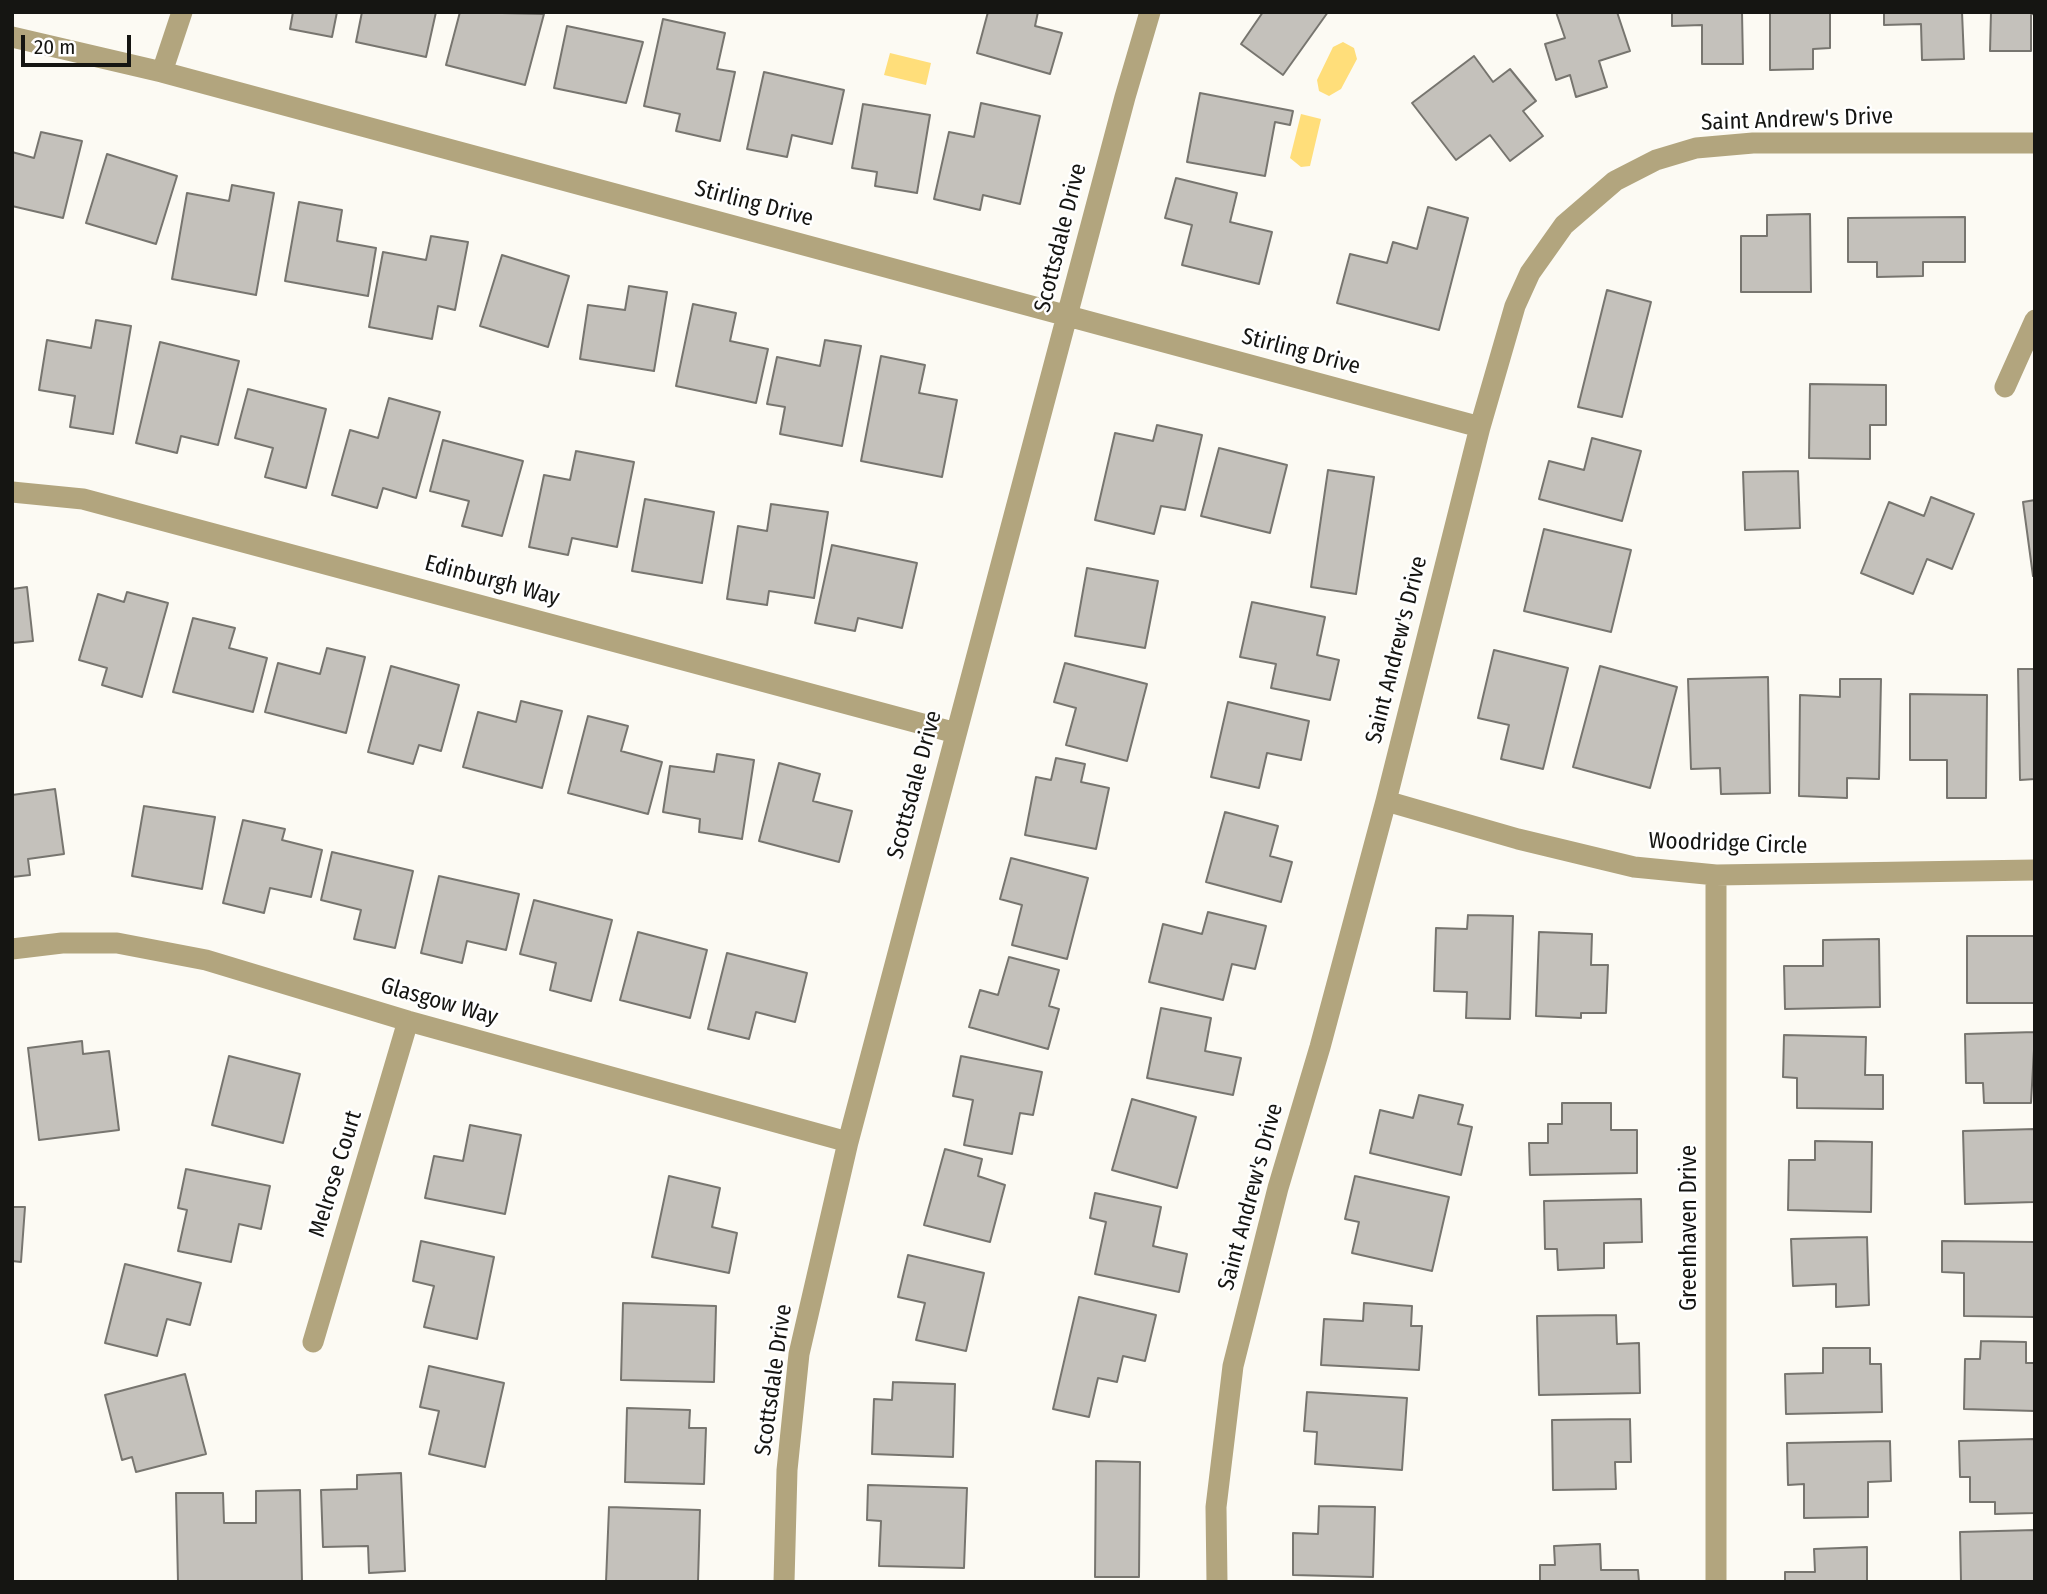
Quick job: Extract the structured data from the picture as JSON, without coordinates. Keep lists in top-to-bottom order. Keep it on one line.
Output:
{"streets":{"street":["Saint Andrew's Drive","Stirling Drive","Scottsdale Drive","Edinburgh Way","Woodridge Circle","Glasgow Way","Melrose Court","Greenhaven Drive"]},"crossings":[["Saint Andrew's Drive","Stirling Drive"],["Saint Andrew's Drive","Woodridge Circle"],["Stirling Drive","Scottsdale Drive"],["Scottsdale Drive","Edinburgh Way"],["Scottsdale Drive","Glasgow Way"],["Woodridge Circle","Greenhaven Drive"],["Glasgow Way","Melrose Court"]],"scale_bar":"20 m"}
